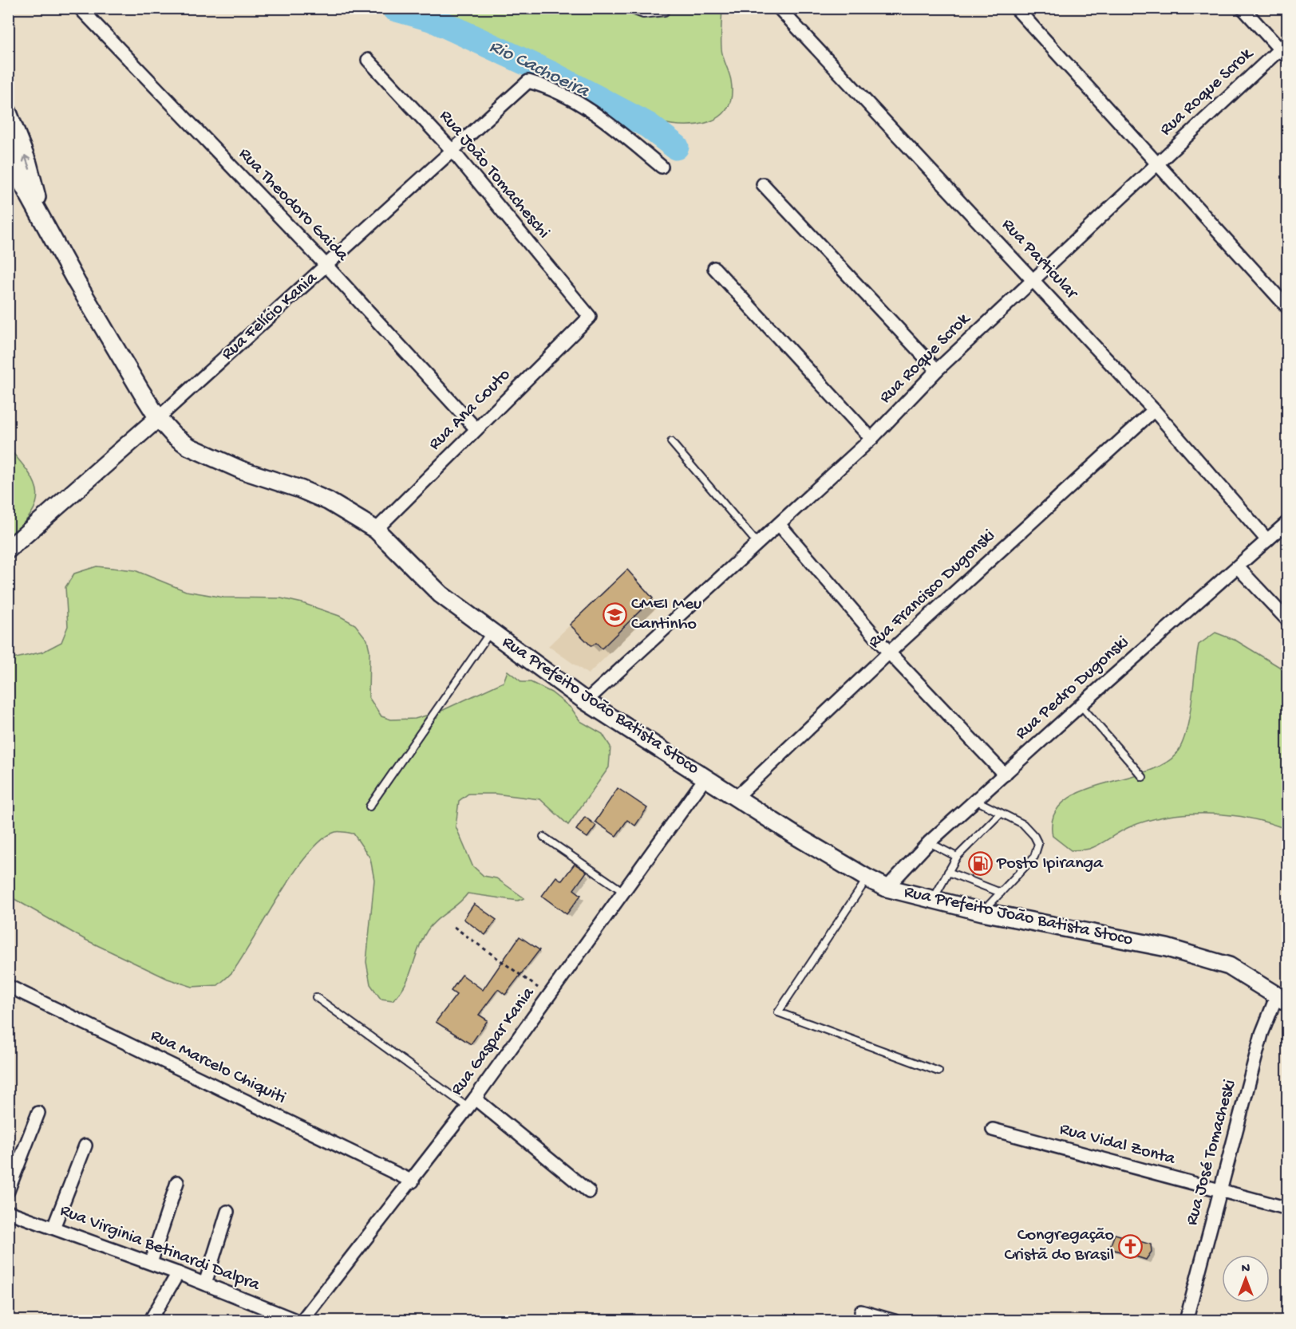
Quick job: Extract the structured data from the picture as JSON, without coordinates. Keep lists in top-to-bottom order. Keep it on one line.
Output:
{"streets":{"main road":["Rua Felício Kania","Rua Prefeito João Batista Stoco"],"street":["Rua Roque Scrok","Rua João Tomacheschi","Rua Theodoro Gaida","Rua Particular","Rua Ana Couto","Rua Francisco Dugonski","Rua Pedro Dugonski","Rua Gaspar Kania","Rua Marcelo Chiquiti","Rua Vidal Zonta","Rua José Tomacheski","Rua Virginia Betinardi Dalpra"]},"crossings":[["Rua Roque Scrok","Rua Particular"],["Rua Roque Scrok","Rua Prefeito João Batista Stoco"],["Rua João Tomacheschi","Rua Felício Kania"],["Rua João Tomacheschi","Rua Ana Couto"],["Rua Theodoro Gaida","Rua Felício Kania"],["Rua Theodoro Gaida","Rua Ana Couto"],["Rua Particular","Rua Francisco Dugonski"],["Rua Particular","Rua Pedro Dugonski"],["Rua Felício Kania","Rua Prefeito João Batista Stoco"],["Rua Ana Couto","Rua Prefeito João Batista Stoco"],["Rua Francisco Dugonski","Rua Prefeito João Batista Stoco"],["Rua Pedro Dugonski","Rua Prefeito João Batista Stoco"],["Rua Prefeito João Batista Stoco","Rua Gaspar Kania"],["Rua Prefeito João Batista Stoco","Rua José Tomacheski"],["Rua Gaspar Kania","Rua Marcelo Chiquiti"],["Rua Vidal Zonta","Rua José Tomacheski"]],"water":["Rio Cachoeira"],"places":{"school or university":["CMEI Meu Cantinho"],"fuel station":["Posto Ipiranga"],"church":["Congregação Cristã do Brasil"]},"north":"top"}
